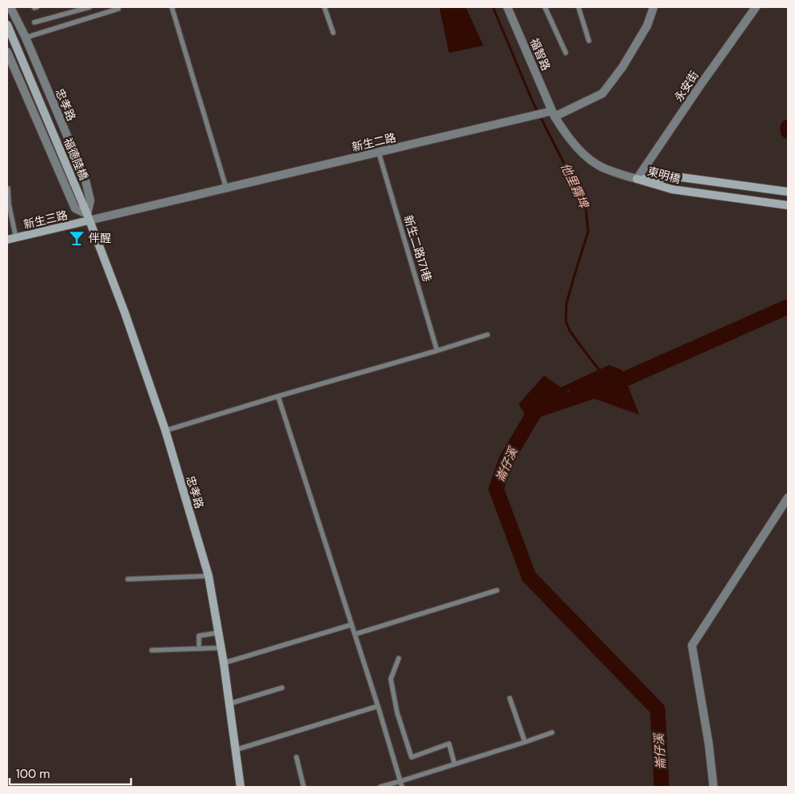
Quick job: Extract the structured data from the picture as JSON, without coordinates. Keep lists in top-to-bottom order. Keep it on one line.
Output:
{"streets":{"main road":["忠孝路","福德陸橋","東明橋","新生三路"],"street":["福智路","永安街","新生二路"],"lane":["新生二路171巷"]},"crossings":[["福智路","新生二路"],["永安街","東明橋"],["忠孝路","新生二路"],["忠孝路","福德陸橋"],["忠孝路","新生三路"],["新生二路","福德陸橋"],["新生二路","新生三路"],["新生二路","新生二路171巷"],["福德陸橋","新生三路"]],"water":["他里霧埤","崙仔溪"],"places":{"bar":["伴醒"]},"scale_bar":"100 m"}
